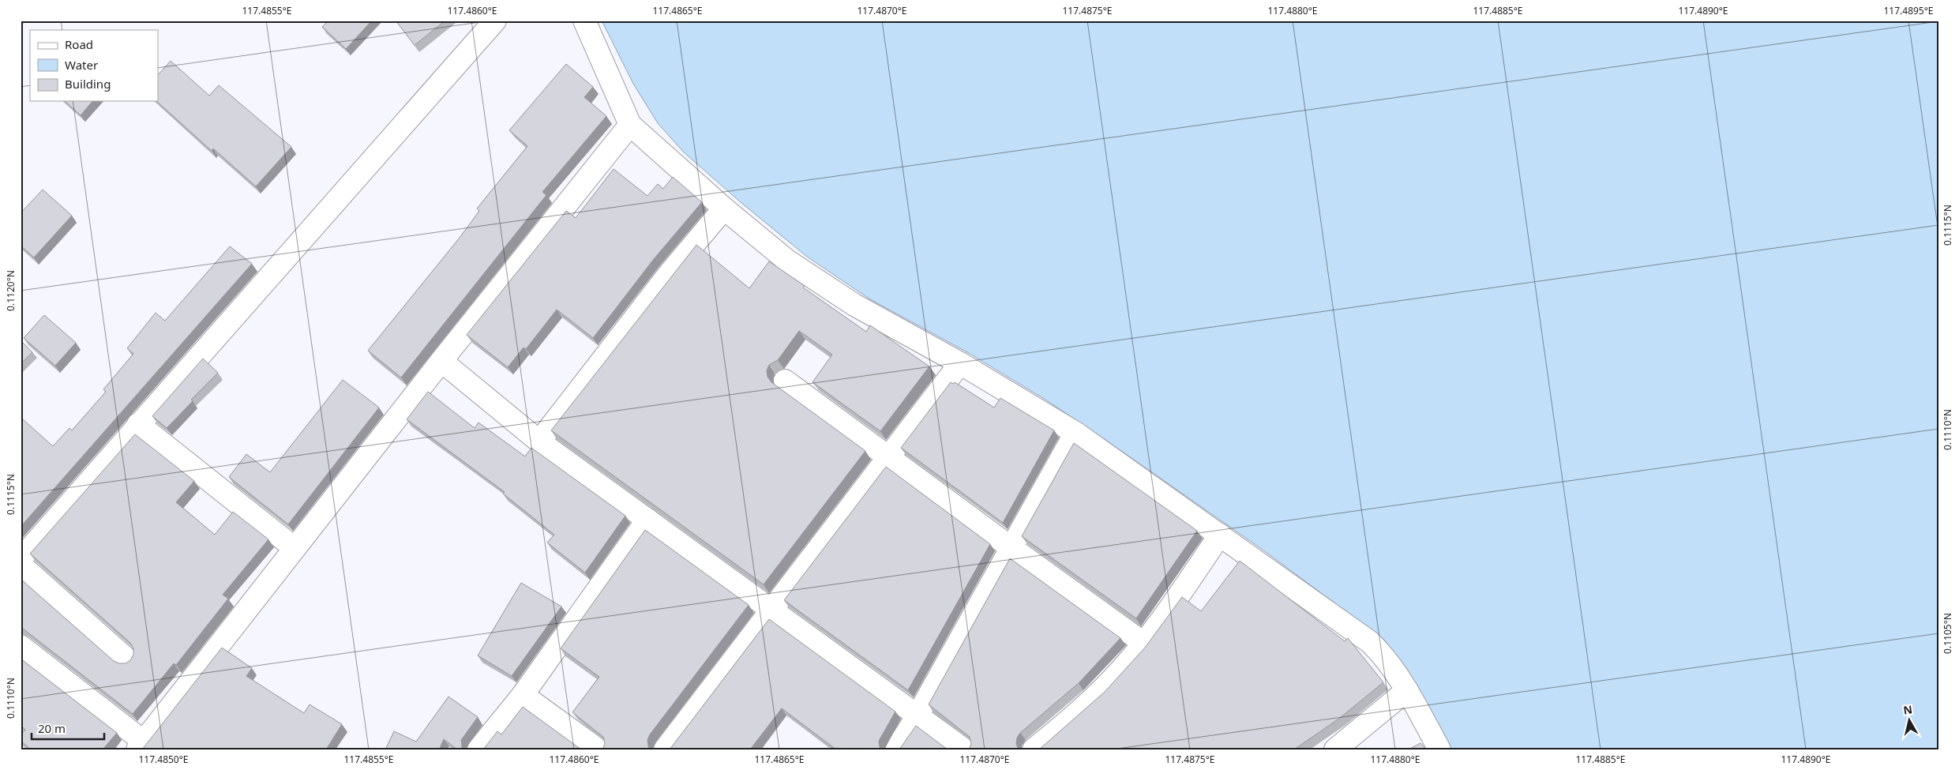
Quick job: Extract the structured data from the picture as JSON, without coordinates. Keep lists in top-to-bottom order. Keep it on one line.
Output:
{"legend":["Road","Water","Building"],"scale_bar":"20 m","north":"top","coordinates":["117.4855°E","117.4860°E","117.4865°E","117.4870°E","117.4875°E","117.4880°E","117.4885°E","117.4890°E","117.4895°E","0.1115°N","0.1120°N","0.1110°N","0.1105°N","117.4850°E"]}
